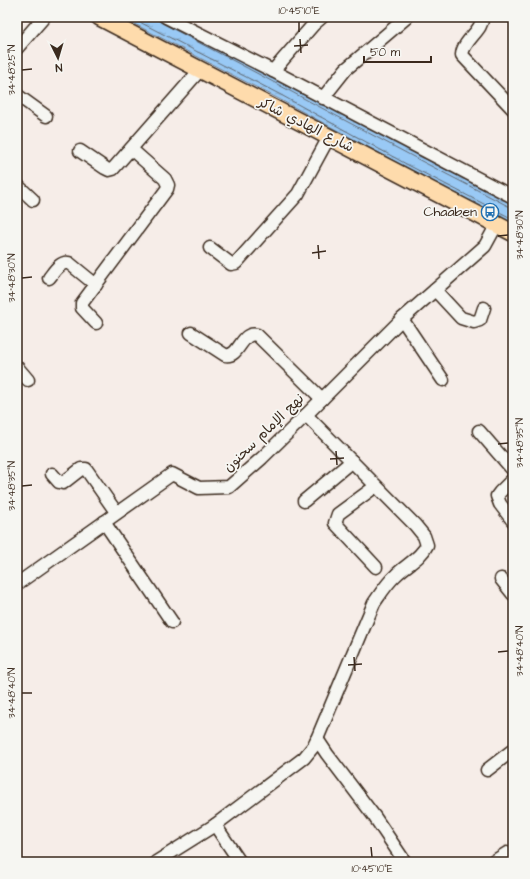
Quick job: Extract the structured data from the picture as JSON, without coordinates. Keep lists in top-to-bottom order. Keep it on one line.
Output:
{"streets":{"main road":["شارع الهادي شاكر"],"street":["نهج الإمام سحنون"]},"crossings":[["شارع الهادي شاكر","نهج الإمام سحنون"]],"places":{"bus stop":["Chaaben"]},"scale_bar":"50 m","north":"bottom","coordinates":["10°45'10\"E","34°48'25\"N","34°48'30\"N","34°48'35\"N","34°48'40\"N"]}
